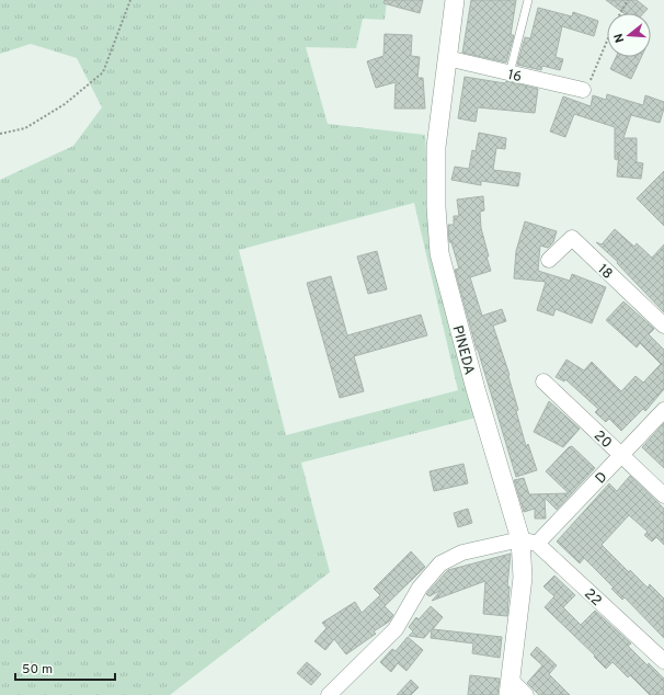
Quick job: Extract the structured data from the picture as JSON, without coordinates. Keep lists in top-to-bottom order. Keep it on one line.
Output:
{"streets":{"street":["16","18","PINEDA","20","D","22"]},"crossings":[["16","PINEDA"],["PINEDA","D"],["PINEDA","22"],["20","D"],["D","22"]],"scale_bar":"50 m","north":"left"}
